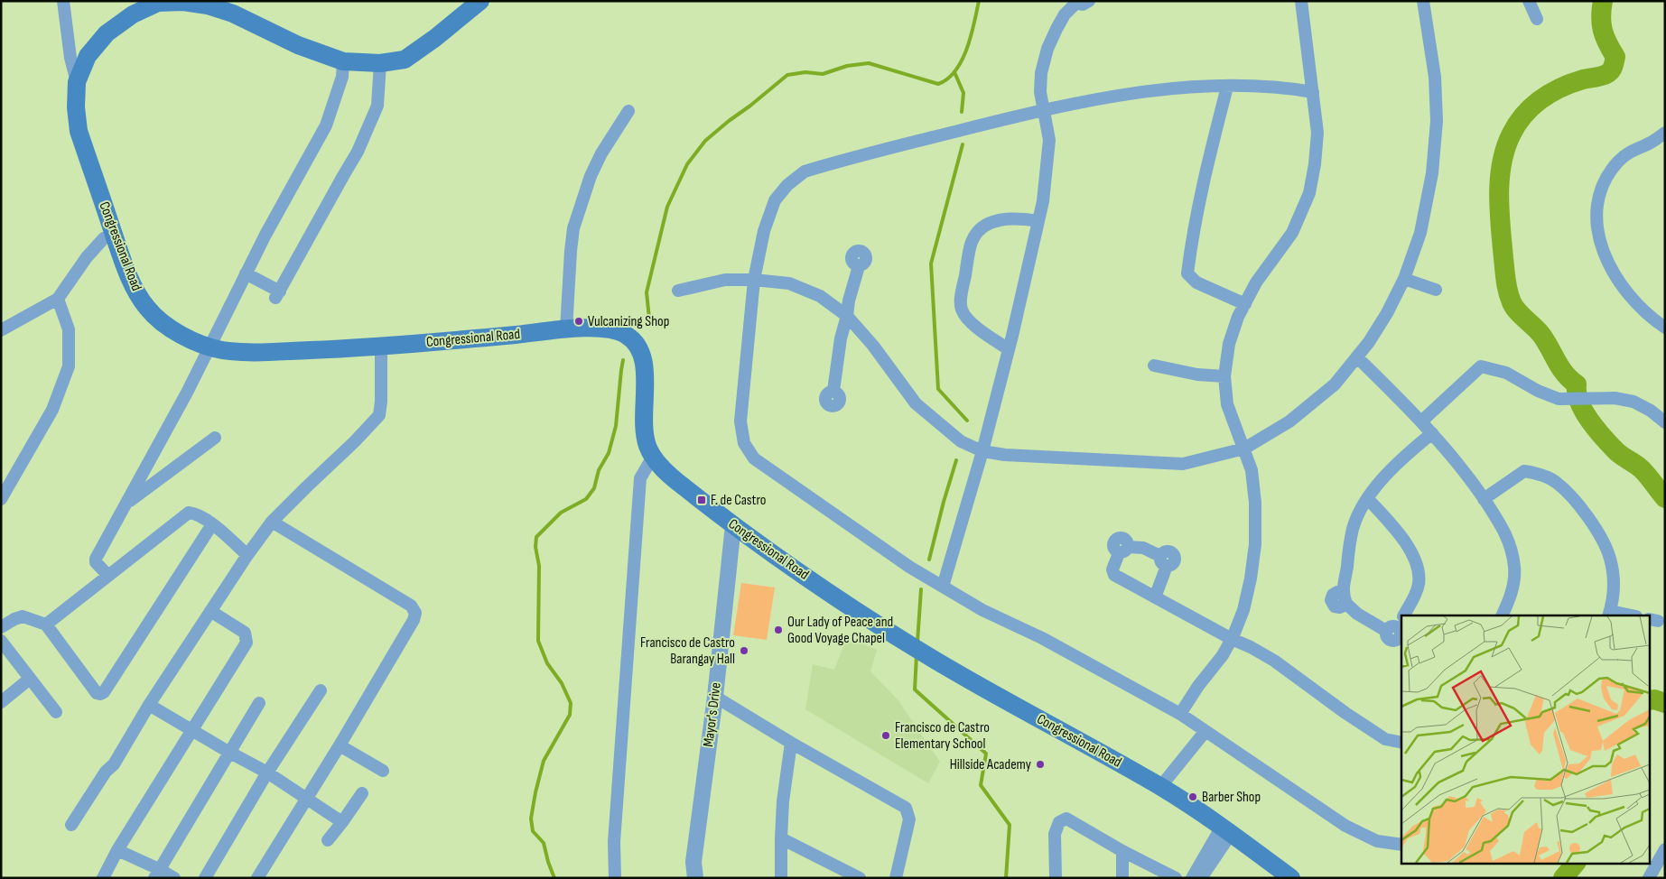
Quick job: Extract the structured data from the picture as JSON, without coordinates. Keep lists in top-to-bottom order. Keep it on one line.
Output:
{"streets":{"main road":["Congressional Road"],"street":["Mayor's Drive"]},"crossings":[["Congressional Road","Mayor's Drive"]],"places":{"other":["Vulcanizing Shop","Our Lady of Peace and Good Voyage Chapel","Francisco de Castro Barangay Hall","Francisco de Castro Elementary School","Hillside Academy","Barber Shop"],"transit":["F. de Castro"]}}
